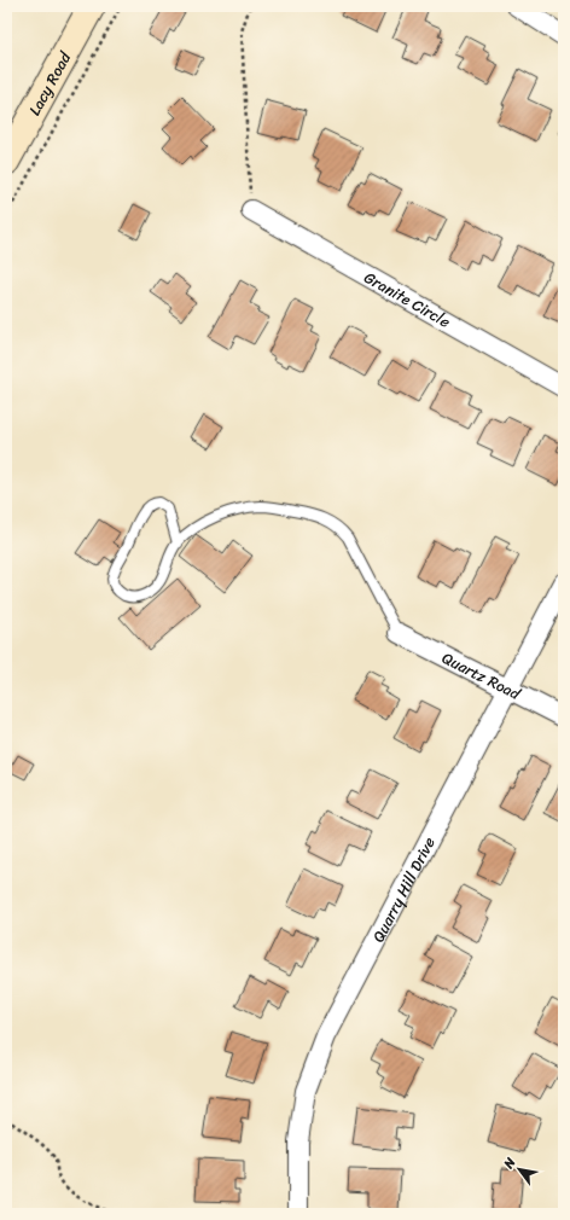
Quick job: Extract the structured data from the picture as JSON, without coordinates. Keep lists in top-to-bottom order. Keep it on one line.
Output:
{"streets":{"main road":["Lacy Road"],"street":["Granite Circle","Quartz Road","Quarry Hill Drive"]},"crossings":[["Quartz Road","Quarry Hill Drive"]],"north":"top left"}
